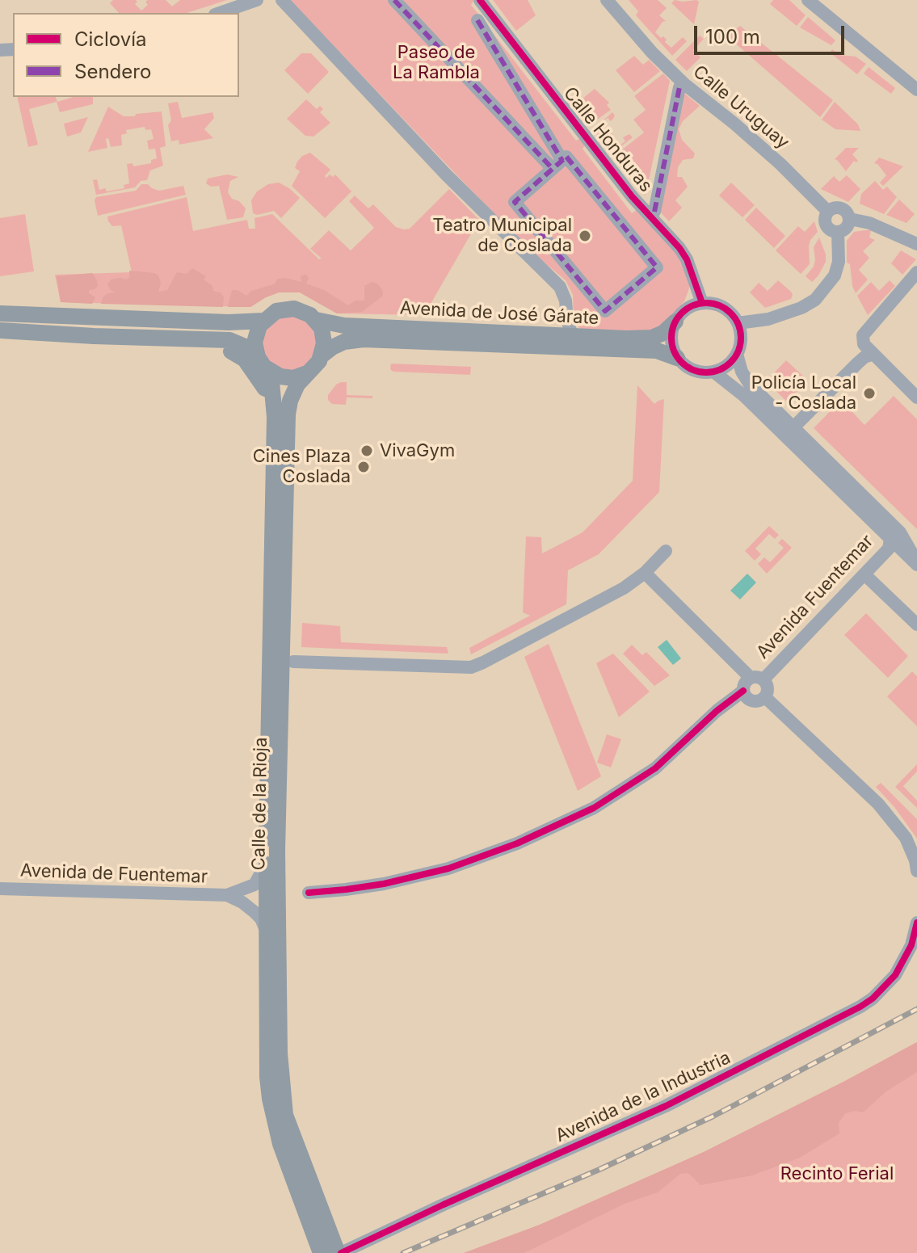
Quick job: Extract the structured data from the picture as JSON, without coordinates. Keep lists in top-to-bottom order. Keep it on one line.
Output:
{"streets":{"main road":["Avenida de José Gárate","Calle de la Rioja"],"street":["Calle Uruguay","Calle Honduras","Avenida Fuentemar","Avenida de Fuentemar","Avenida de la Industria"]},"crossings":[["Calle Honduras","Avenida de José Gárate"],["Avenida de José Gárate","Calle de la Rioja"],["Calle de la Rioja","Avenida de Fuentemar"]],"parks":["Paseo de La Rambla","Recinto Ferial"],"places":["Teatro Municipal de Coslada","Policía Local - Coslada","VivaGym","Cines Plaza Coslada"],"legend":["Ciclovía","Sendero"],"scale_bar":"100 m"}
